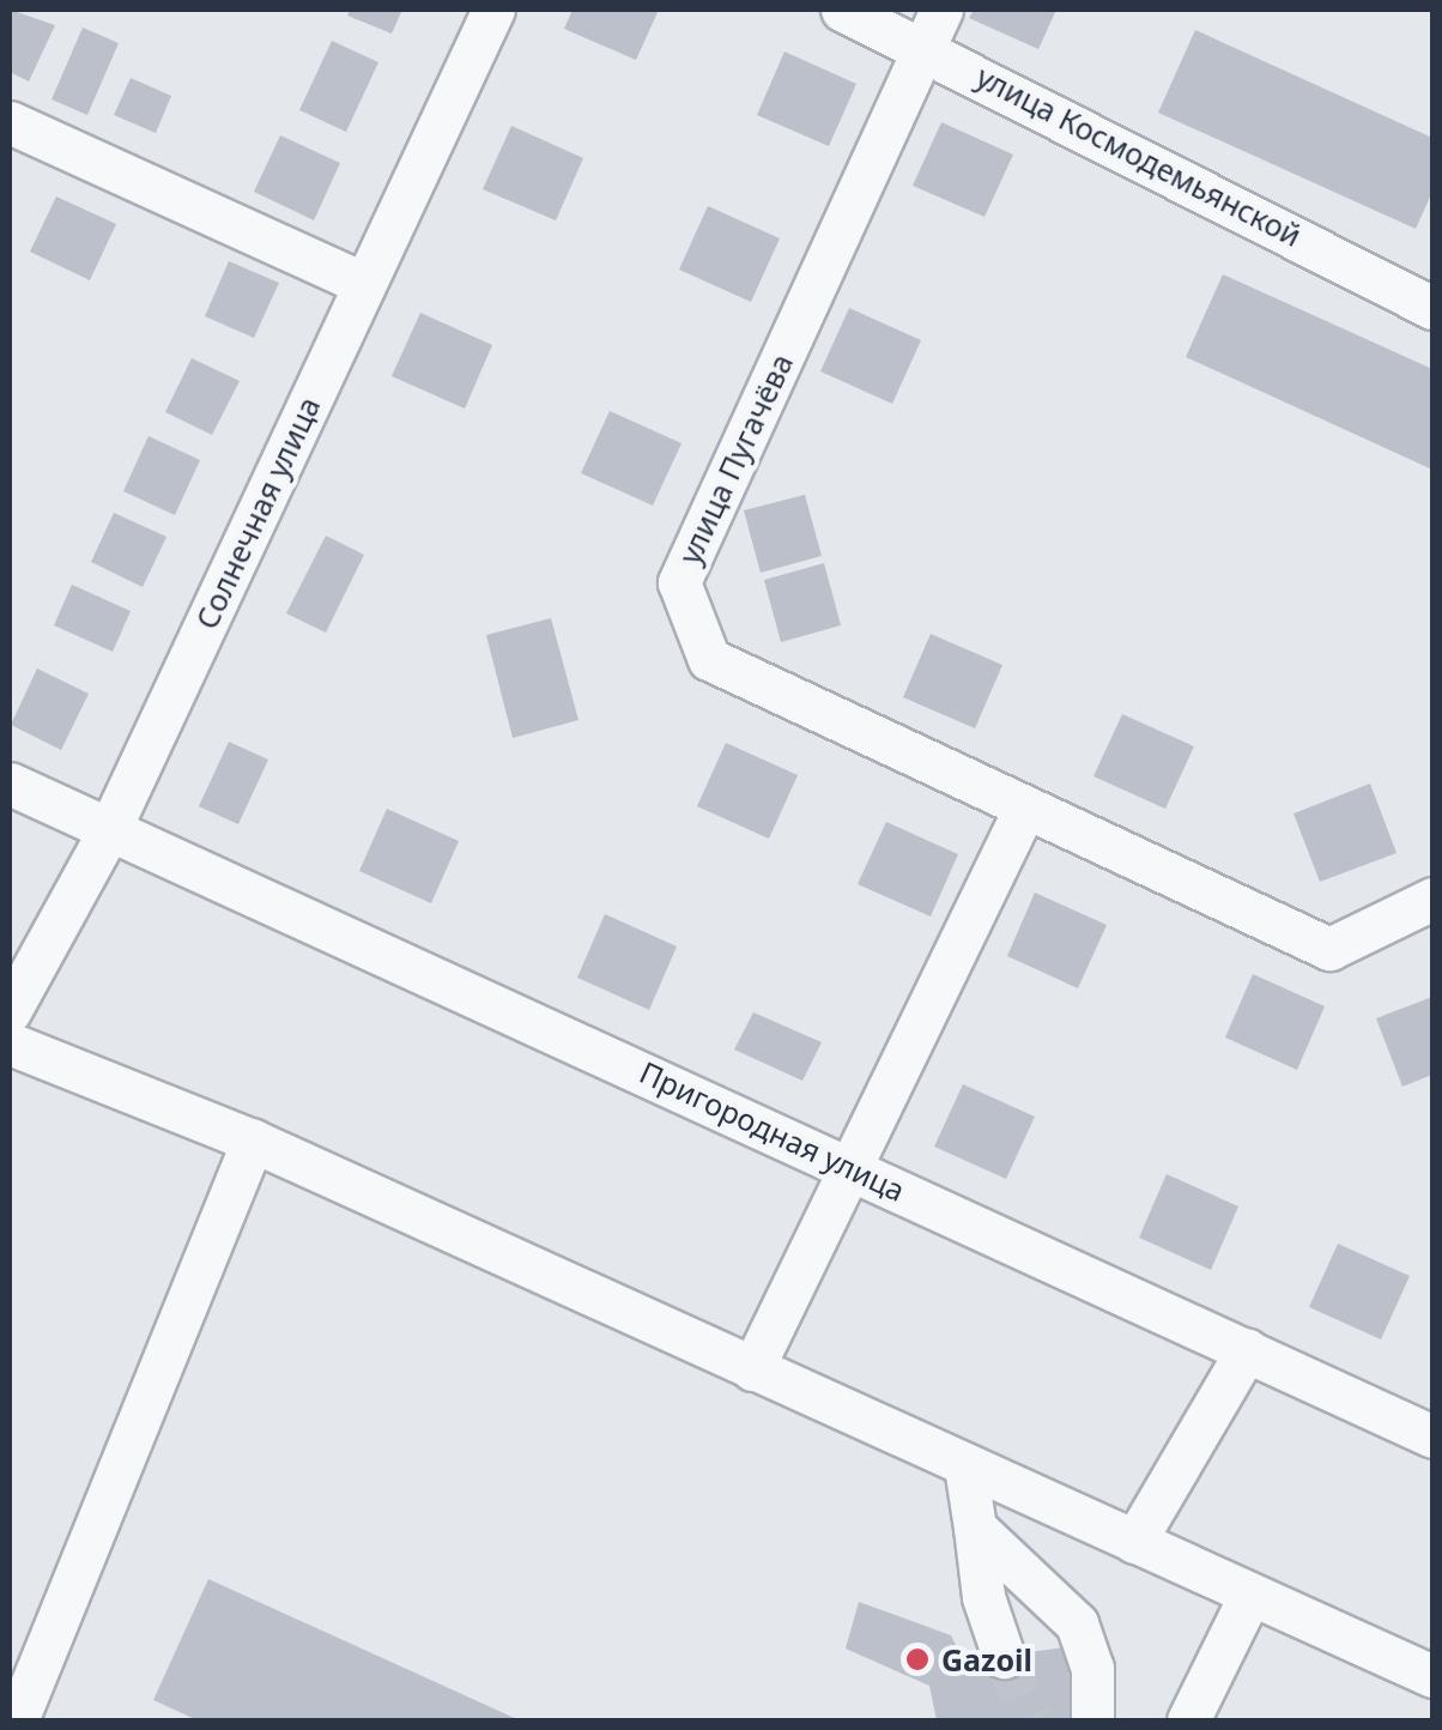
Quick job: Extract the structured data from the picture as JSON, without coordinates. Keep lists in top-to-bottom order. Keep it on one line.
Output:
{"streets":{"street":["улица Космодемьянской","улица Пугачёва","Солнечная улица","Пригородная улица"]},"crossings":[["улица Космодемьянской","улица Пугачёва"],["Солнечная улица","Пригородная улица"]],"places":["Gazoil"]}
